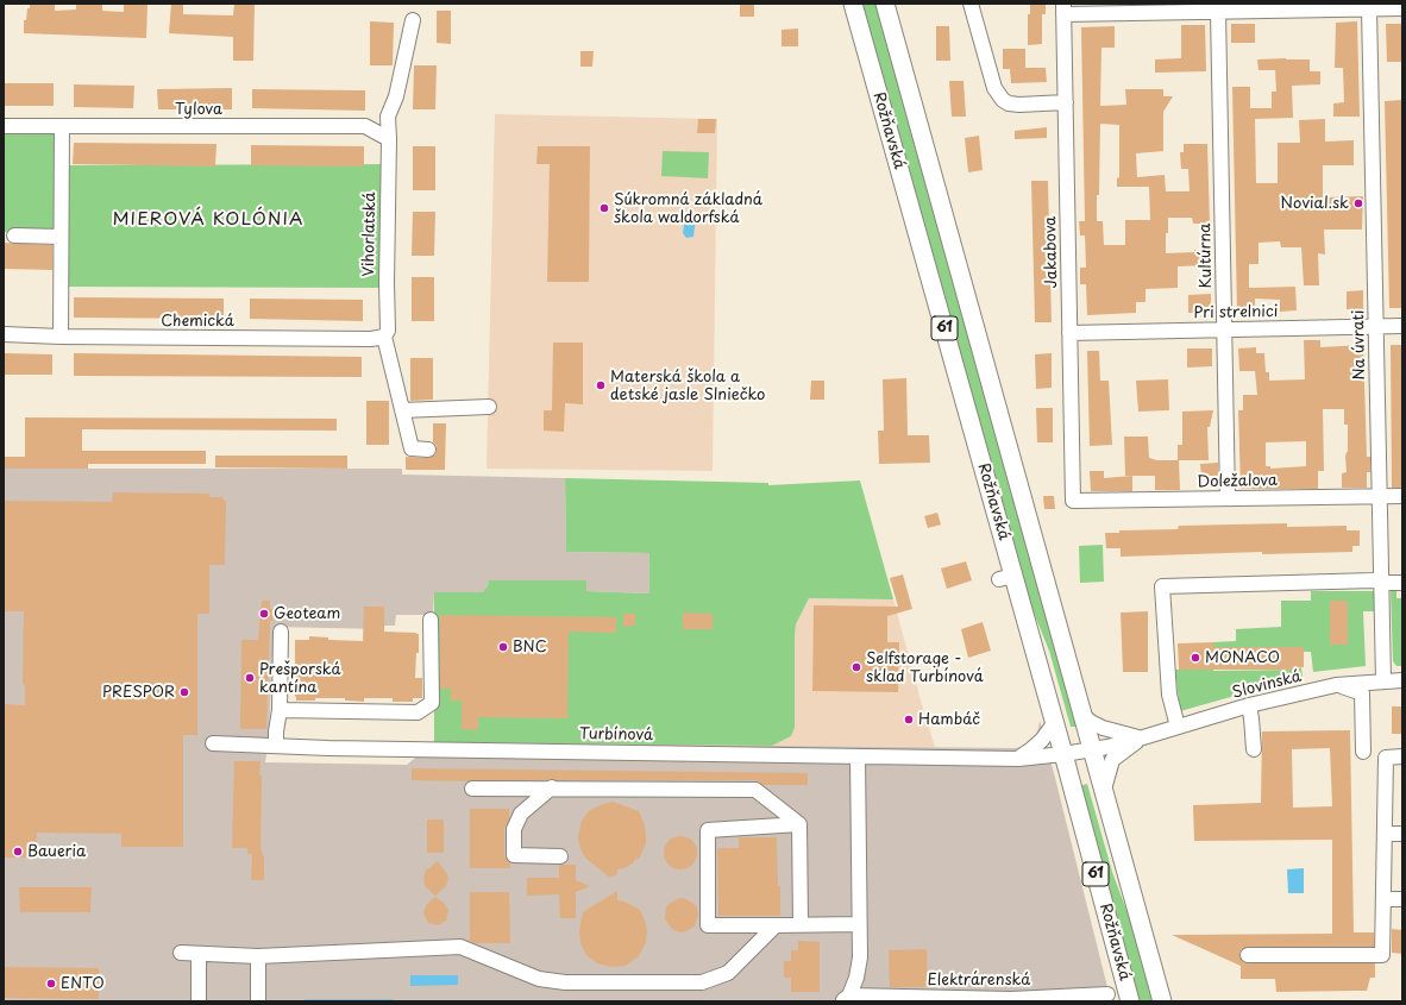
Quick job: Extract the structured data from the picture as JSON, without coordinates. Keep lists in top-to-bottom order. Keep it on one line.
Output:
{"streets":{"main road":["Rožňavská","61"],"street":["Tylova","Vihorlatská","Jakabova","Kultúrna","Pri strelnici","Chemická","Na úvrati","Doležalova","Slovinská","Turbínová","Elektrárenská"]},"crossings":[["Tylova","Vihorlatská"],["Rožňavská","Slovinská"],["Rožňavská","Turbínová"],["Vihorlatská","Chemická"],["Jakabova","Pri strelnici"],["Jakabova","Doležalova"],["Kultúrna","Pri strelnici"],["Kultúrna","Doležalova"],["Pri strelnici","Na úvrati"],["Na úvrati","Doležalova"],["Na úvrati","Slovinská"],["Slovinská","Turbínová"],["Turbínová","Elektrárenská"]],"districts":["MIEROVÁ KOLÓNIA"],"places":["Novial.sk","Súkromná základná škola waldorfská","Materská škola a detské jasle Slniečko","Geoteam","BNC","MONACO","Selfstorage - sklad Turbínová","Prešporská kantína","PRESPOR","Hambáč","Baueria","ENTO"]}
